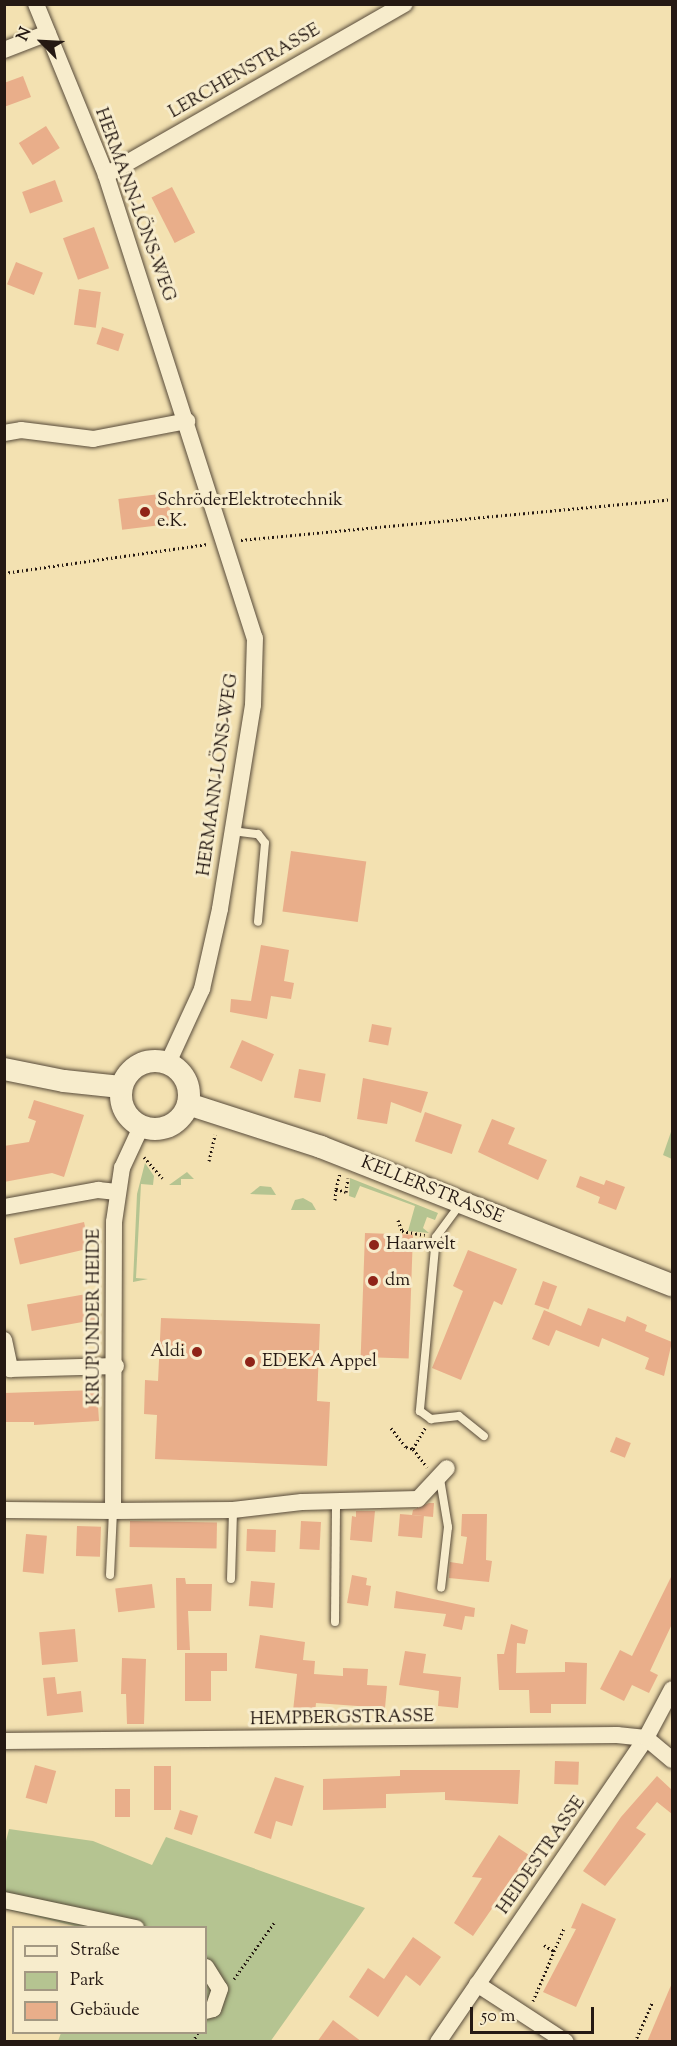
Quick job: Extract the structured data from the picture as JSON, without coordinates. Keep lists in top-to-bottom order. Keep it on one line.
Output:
{"streets":{"main road":["KELLERSTRASSE"],"street":["LERCHENSTRASSE","HERMANN-LÖNS-WEG","KRUPUNDER HEIDE","HEMPBERGSTRASSE","HEIDESTRASSE"]},"crossings":[["LERCHENSTRASSE","HERMANN-LÖNS-WEG"],["HERMANN-LÖNS-WEG","KELLERSTRASSE"],["HERMANN-LÖNS-WEG","KRUPUNDER HEIDE"],["KELLERSTRASSE","KRUPUNDER HEIDE"],["HEMPBERGSTRASSE","HEIDESTRASSE"]],"places":["SchröderElektrotechnik e.K.","Haarwelt","dm","Aldi","EDEKA Appel"],"legend":["Straße","Park","Gebäude"],"scale_bar":"50 m","north":"top left"}
